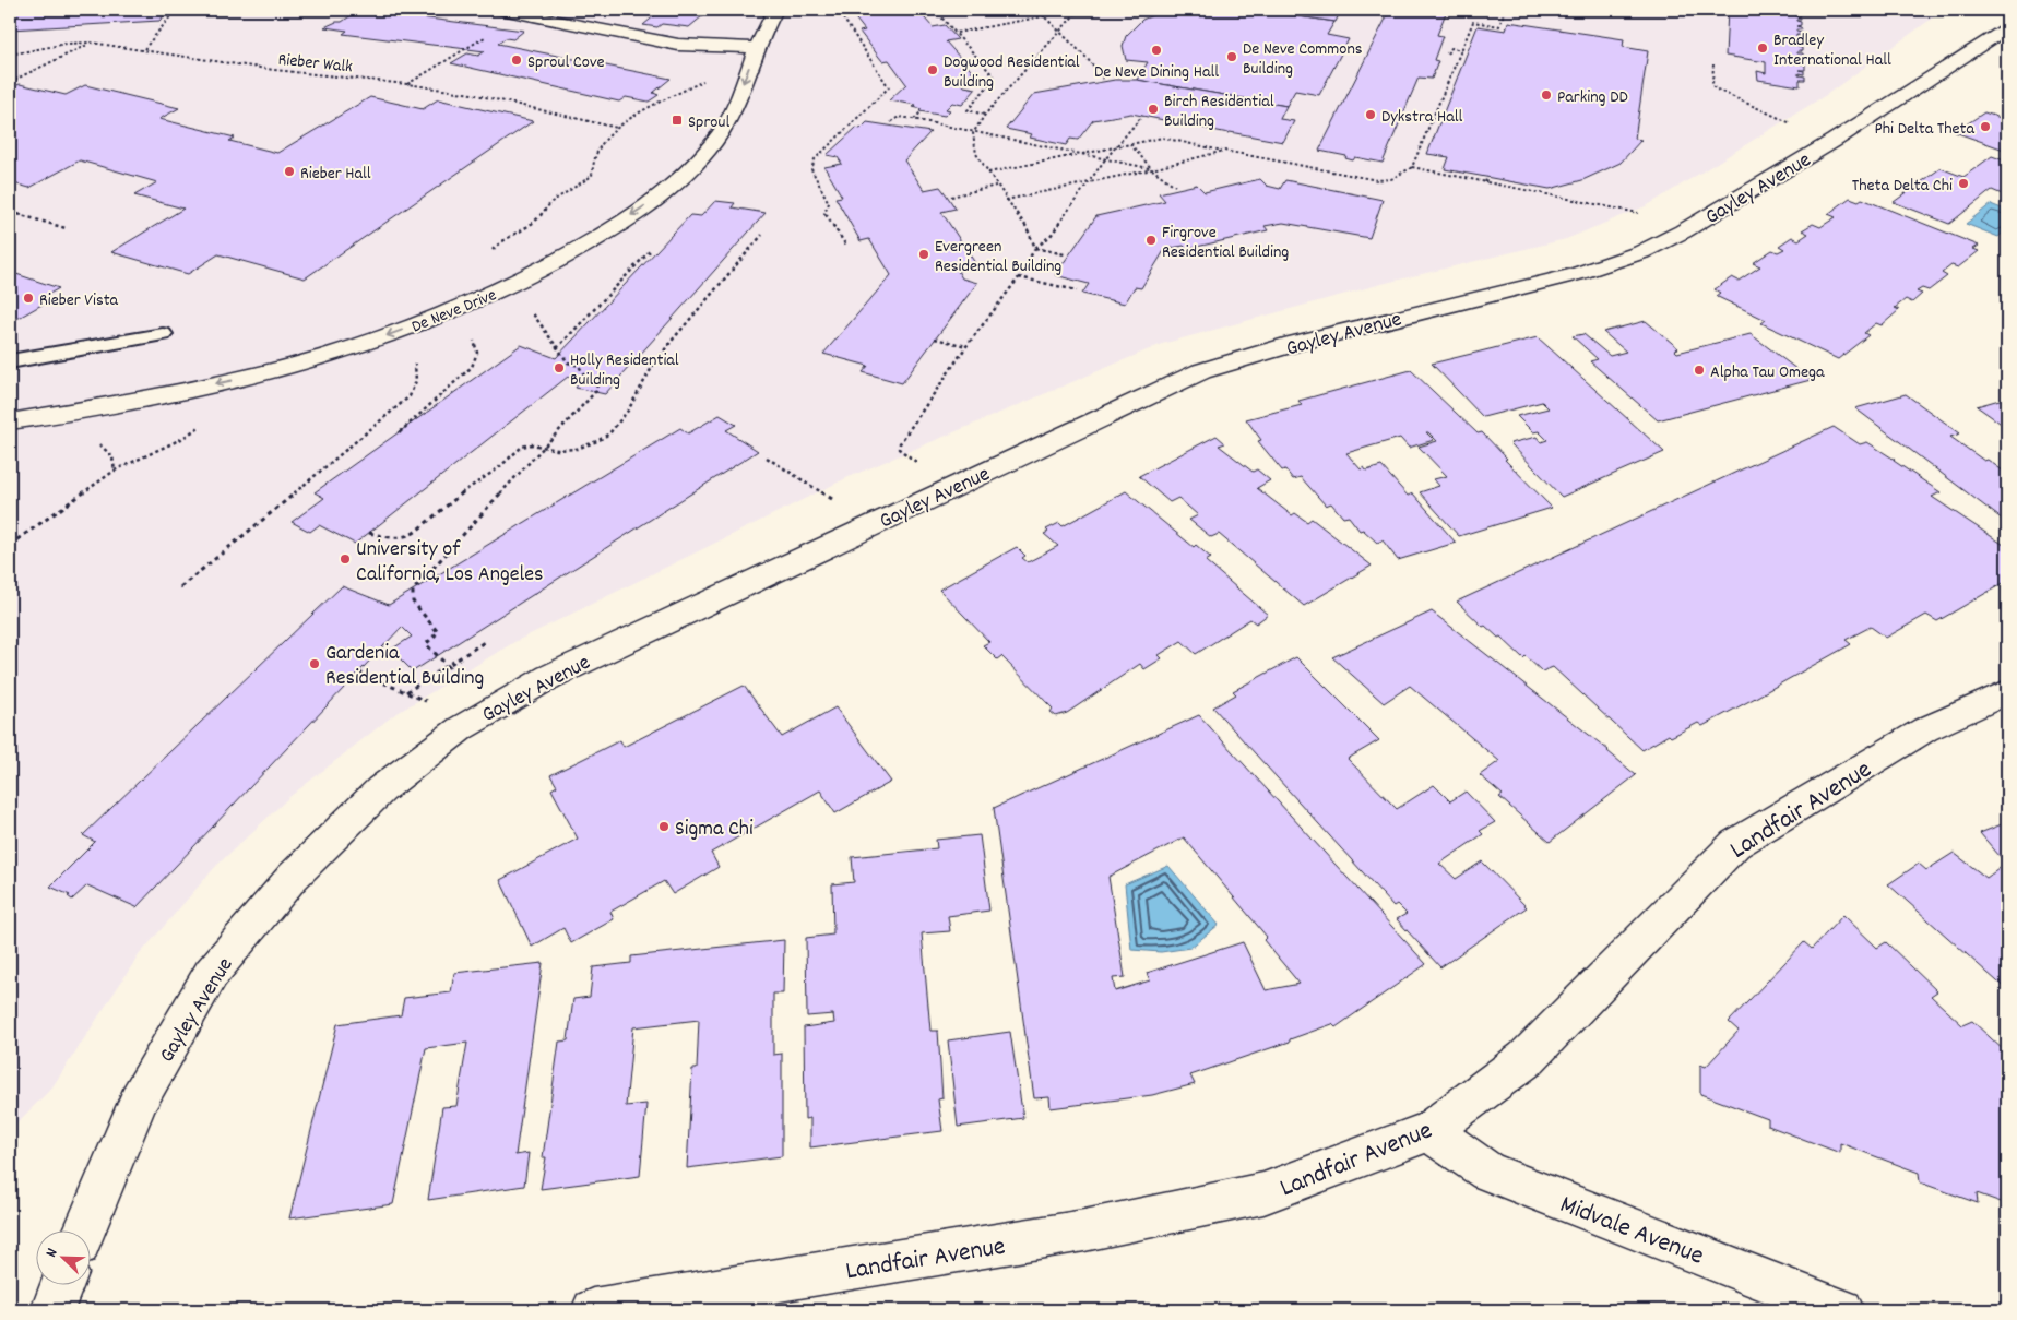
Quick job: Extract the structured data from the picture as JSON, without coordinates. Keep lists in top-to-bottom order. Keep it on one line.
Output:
{"streets":{"street":["Gayley Avenue","De Neve Drive","Landfair Avenue","Midvale Avenue"],"path":["Rieber Walk"]},"crossings":[["Landfair Avenue","Midvale Avenue"]],"one_way":["De Neve Drive"],"places":{"other":["Bradley International Hall","De Neve Dining Hall","De Neve Commons Building","Sproul Cove","Dogwood Residential Building","Parking DD","Birch Residential Building","Dykstra Hall","Phi Delta Theta","Rieber Hall","Theta Delta Chi","Firgrove Residential Building","Evergreen Residential Building","Rieber Vista","Holly Residential Building","Alpha Tau Omega","University of California, Los Angeles","Gardenia Residential Building","Sigma Chi"],"transit":["Sproul"]},"north":"top left"}
